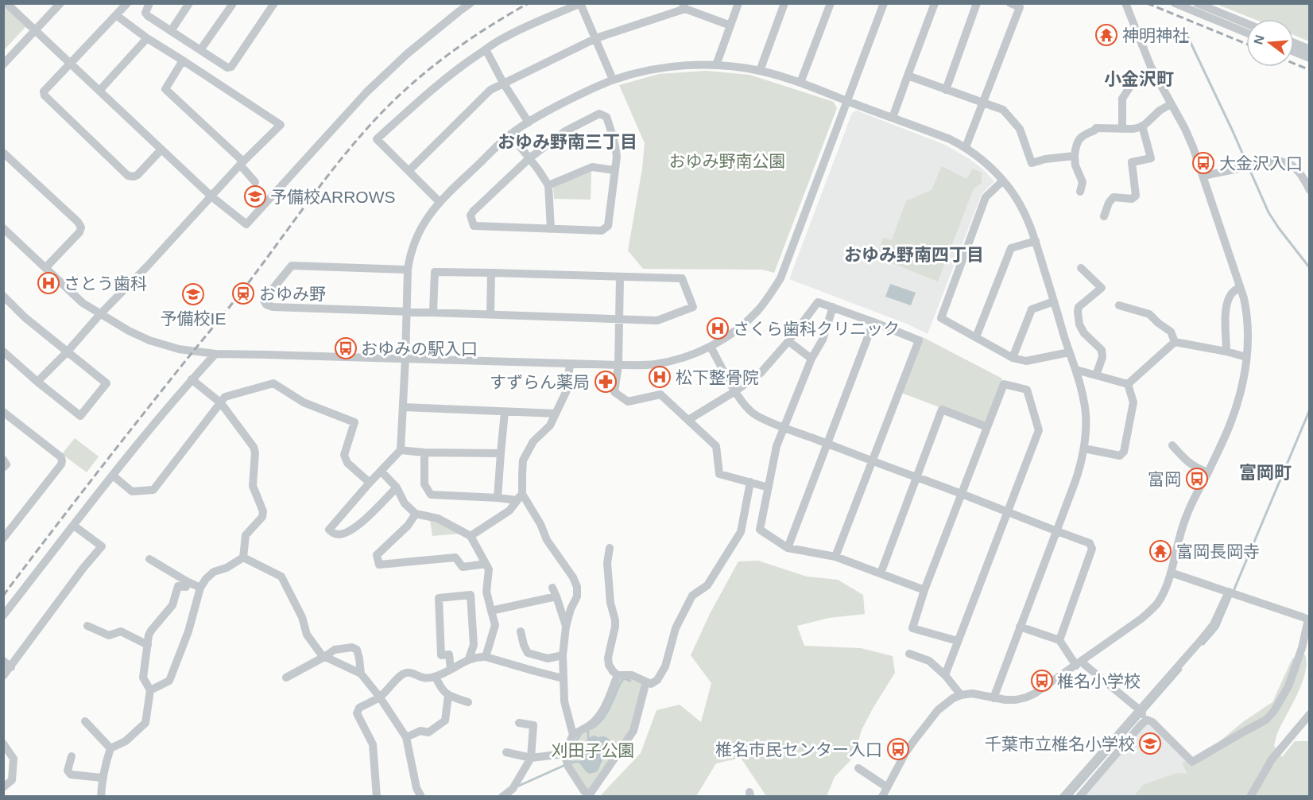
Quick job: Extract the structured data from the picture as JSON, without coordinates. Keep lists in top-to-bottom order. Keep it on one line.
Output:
{"districts":["小金沢町","おゆみ野南三丁目","おゆみ野南四丁目","富岡町"],"parks":["おゆみ野南公園","刈田子公園"],"places":{"temple":["神明神社","富岡長岡寺"],"bus stop":["大金沢入口","おゆみの駅入口","富岡","椎名小学校","椎名市民センター入口"],"school or university":["予備校ARROWS","予備校IE","千葉市立椎名小学校"],"hospital":["さとう歯科","さくら歯科クリニック","松下整骨院"],"station":["おゆみ野"],"pharmacy":["すずらん薬局"]},"north":"left"}
